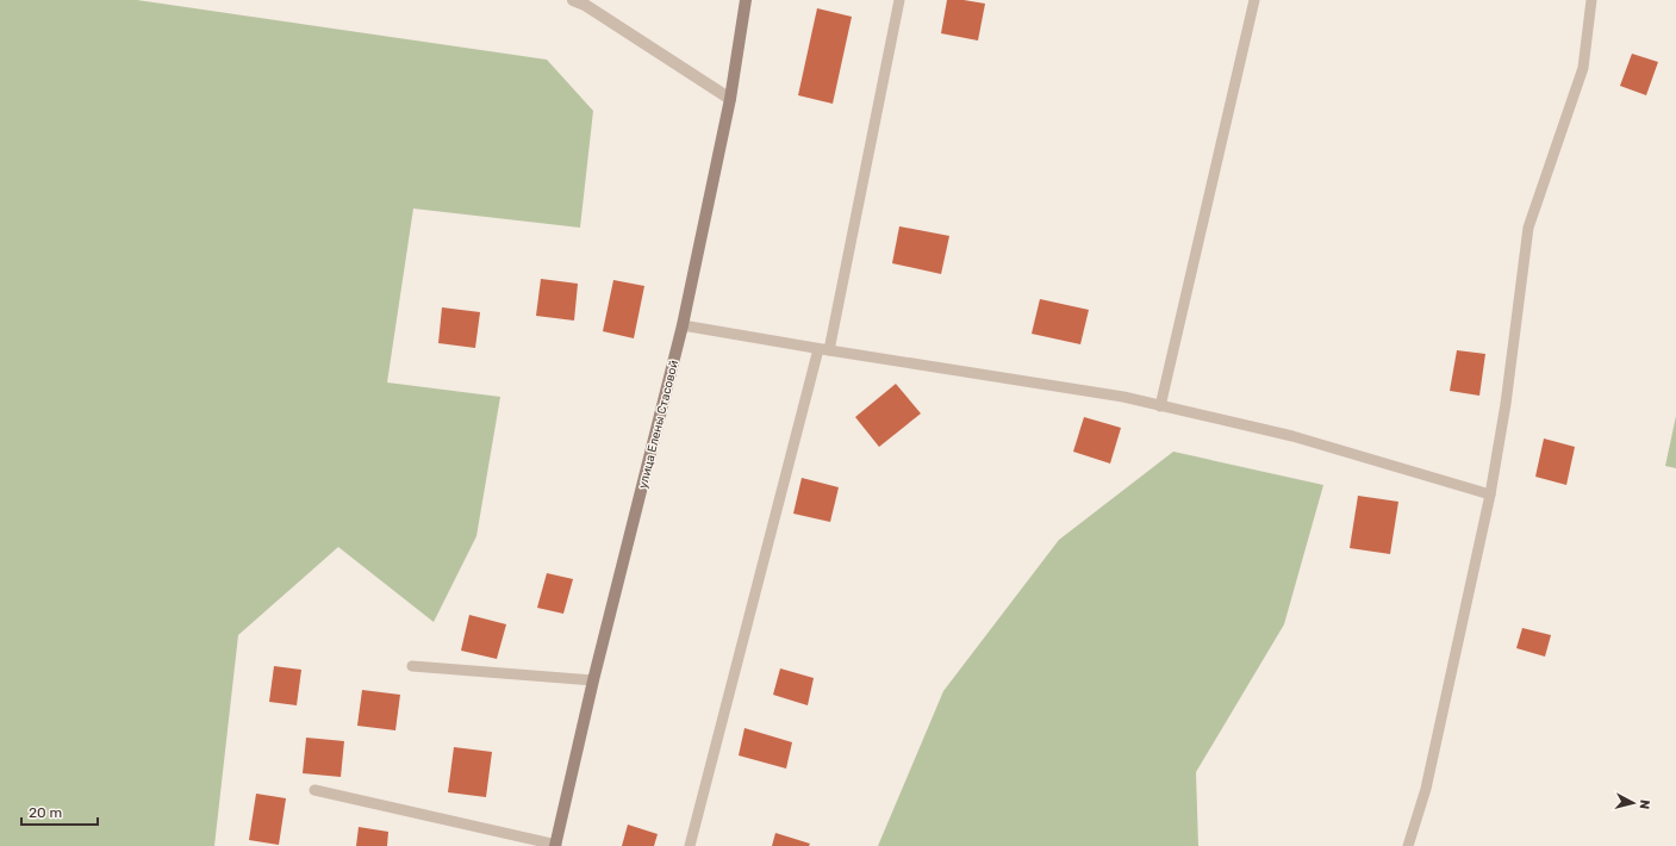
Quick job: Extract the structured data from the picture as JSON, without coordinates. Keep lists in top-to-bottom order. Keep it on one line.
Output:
{"streets":{"main road":["улица Елены Стасовой"]},"scale_bar":"20 m","north":"right"}
